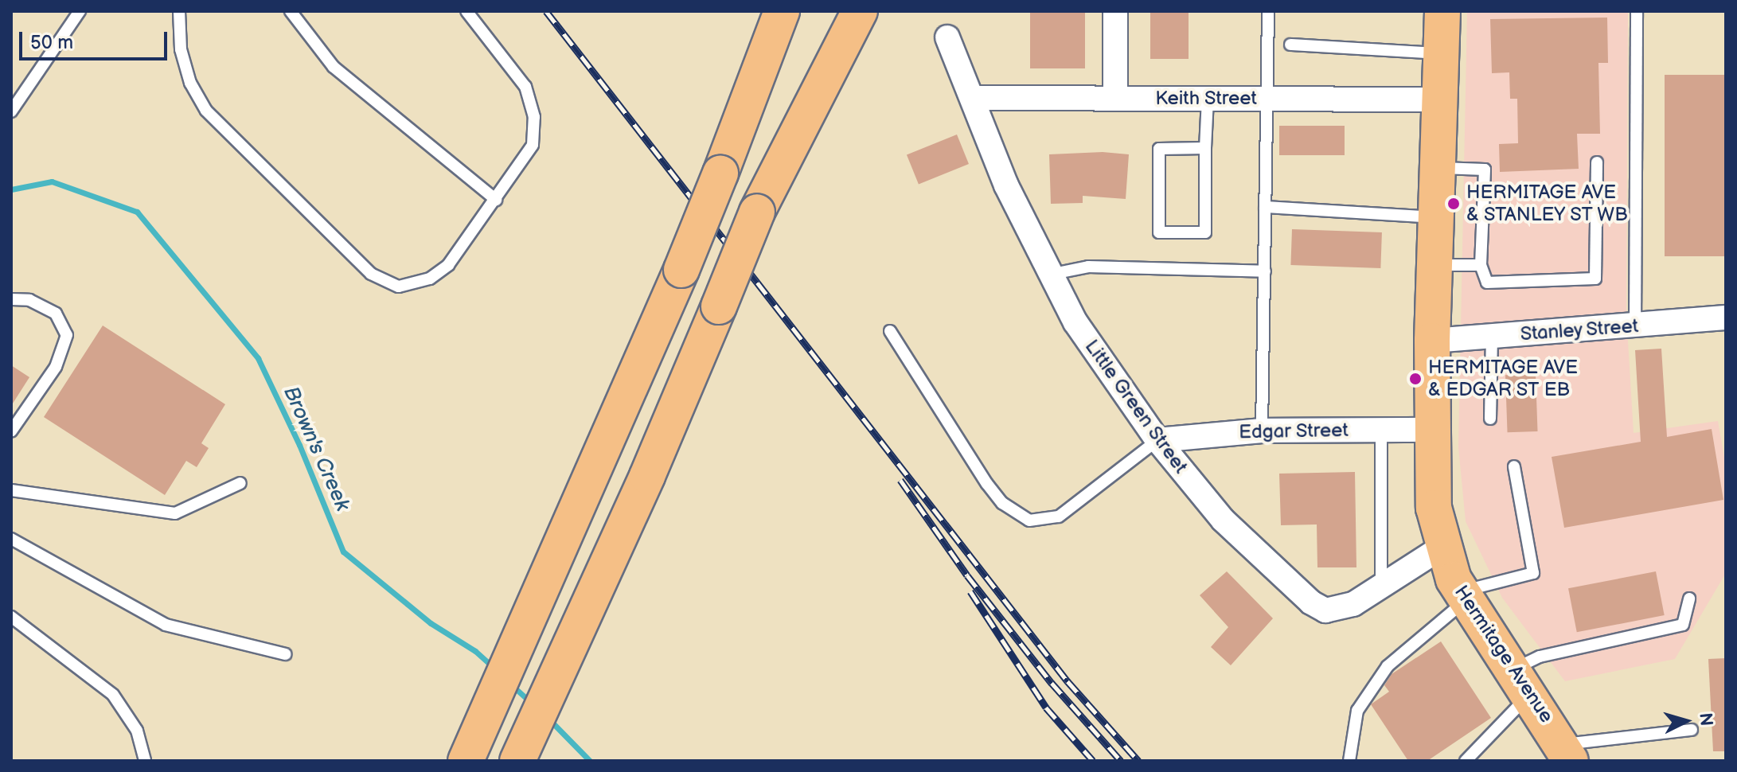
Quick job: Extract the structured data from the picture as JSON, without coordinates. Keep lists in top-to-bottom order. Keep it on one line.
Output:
{"streets":{"main road":["Hermitage Avenue"],"street":["Keith Street","Stanley Street","Little Green Street","Edgar Street"]},"crossings":[["Keith Street","Little Green Street"],["Keith Street","Hermitage Avenue"],["Stanley Street","Hermitage Avenue"],["Little Green Street","Edgar Street"],["Little Green Street","Hermitage Avenue"],["Edgar Street","Hermitage Avenue"]],"water":["Brown's Creek"],"places":["HERMITAGE AVE & STANLEY ST WB","HERMITAGE AVE & EDGAR ST EB"],"scale_bar":"50 m","north":"right"}
